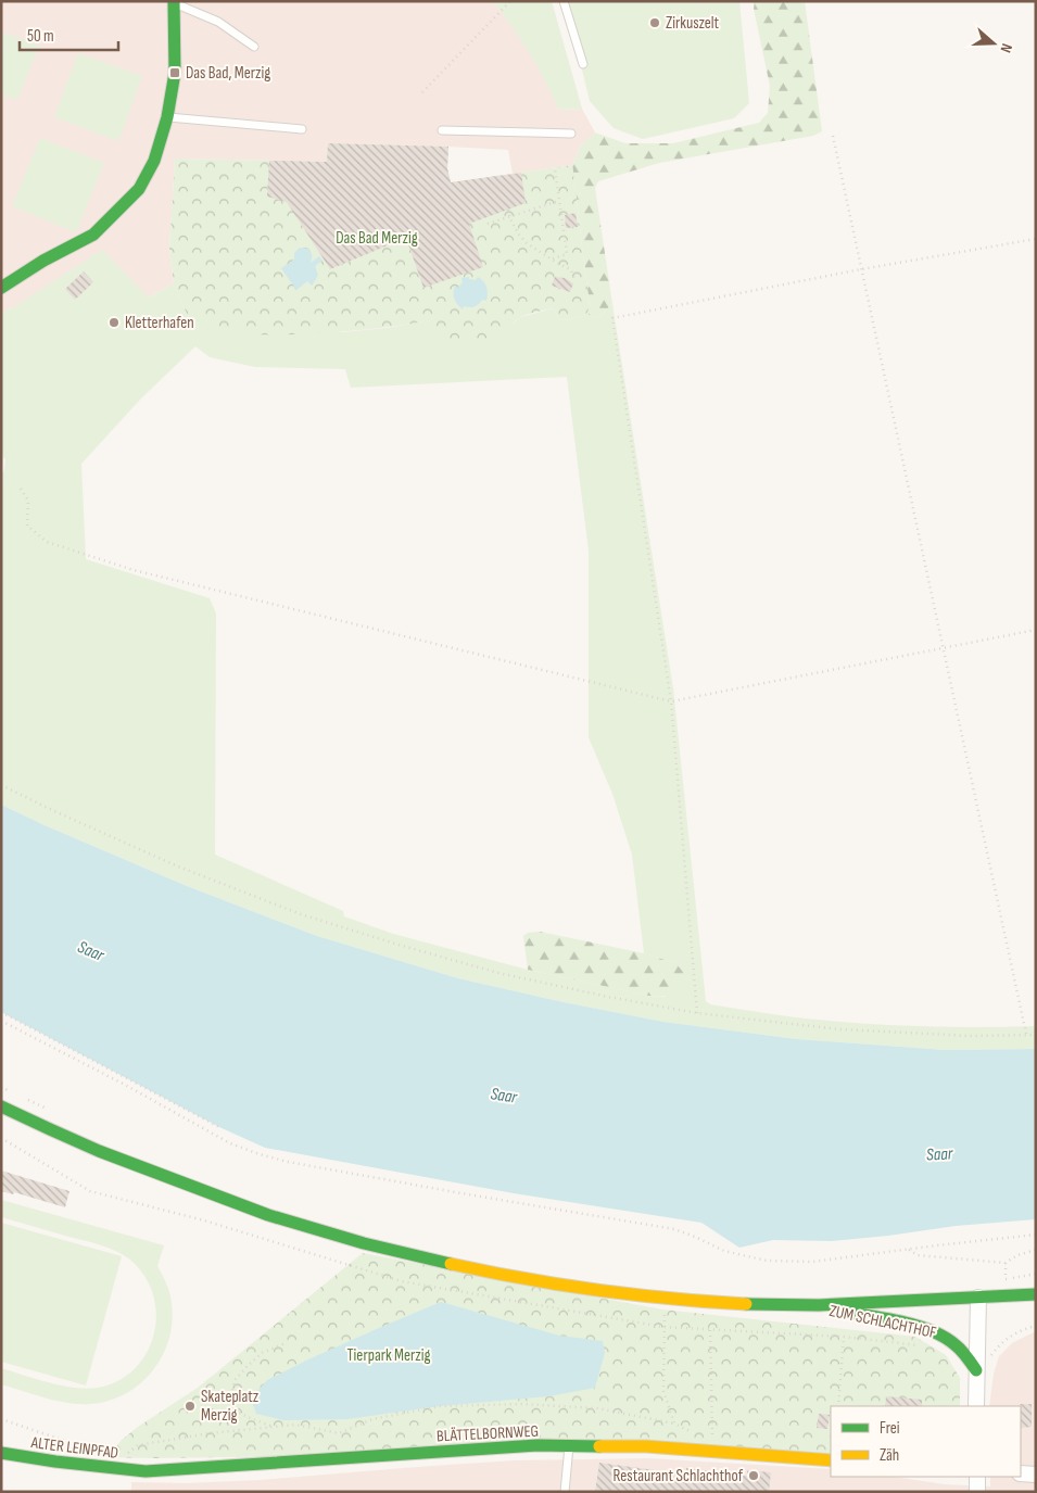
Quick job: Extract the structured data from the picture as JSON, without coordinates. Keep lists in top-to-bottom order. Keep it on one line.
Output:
{"streets":{"street":["ZUM SCHLACHTHOF","BLÄTTELBORNWEG","ALTER LEINPFAD"]},"crossings":[["BLÄTTELBORNWEG","ALTER LEINPFAD"]],"water":["Saar"],"parks":["Das Bad Merzig","Tierpark Merzig"],"places":{"other":["Zirkuszelt","Kletterhafen","Skateplatz Merzig","Restaurant Schlachthof"],"transit":["Das Bad, Merzig"]},"legend":["Frei","Zäh"],"scale_bar":"50 m","north":"right"}
